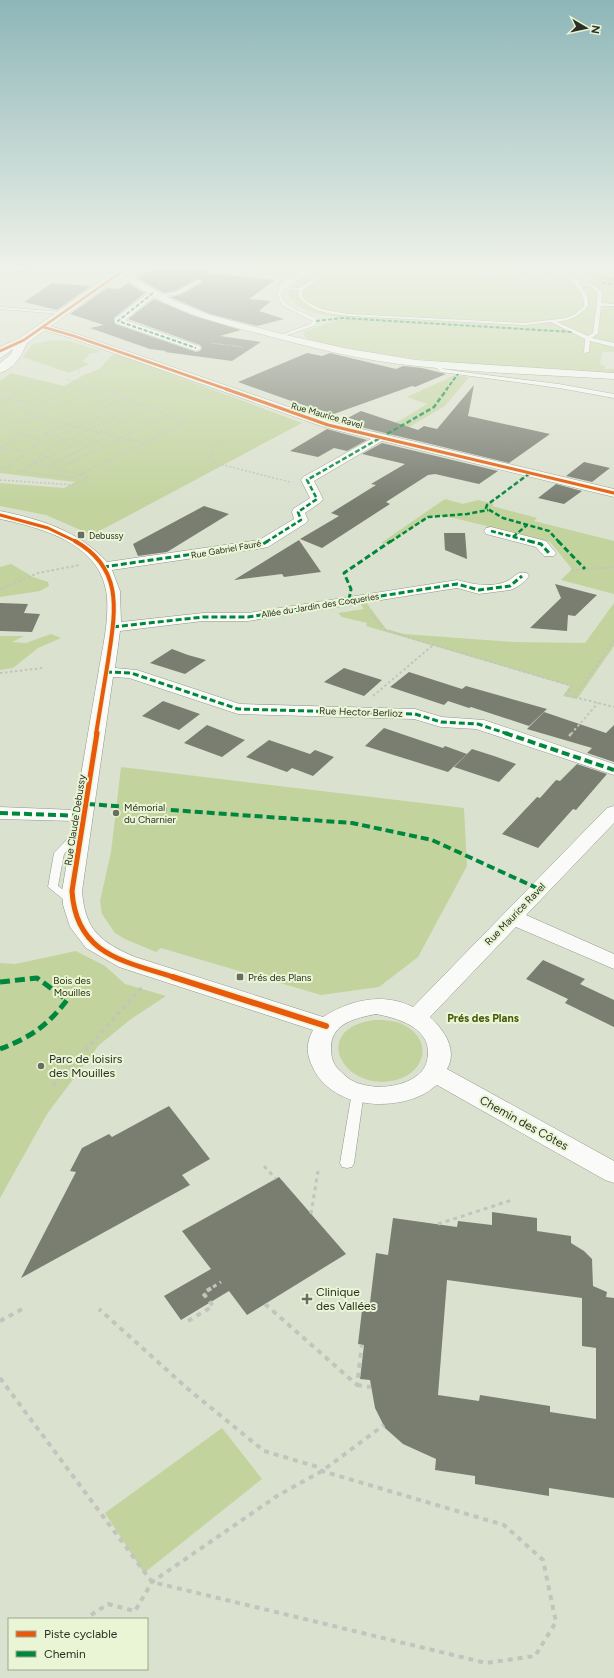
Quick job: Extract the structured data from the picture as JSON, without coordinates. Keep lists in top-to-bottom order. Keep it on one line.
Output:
{"streets":{"street":["Rue Maurice Ravel","Rue Gabriel Fauré","Allée du Jardin des Coqueries","Rue Hector Berlioz","Rue Claude Debussy","Chemin des Côtes"]},"crossings":[["Rue Maurice Ravel","Rue Claude Debussy"],["Rue Maurice Ravel","Chemin des Côtes"],["Rue Gabriel Fauré","Rue Claude Debussy"],["Allée du Jardin des Coqueries","Rue Claude Debussy"],["Rue Hector Berlioz","Rue Claude Debussy"],["Rue Claude Debussy","Chemin des Côtes"]],"districts":["Prés des Plans"],"parks":["Bois des Mouilles"],"places":{"transit":["Debussy","Prés des Plans"],"other":["Mémorial du Charnier","Parc de loisirs des Mouilles"],"health":["Clinique des Vallées"]},"legend":["Piste cyclable","Chemin"],"north":"right"}
